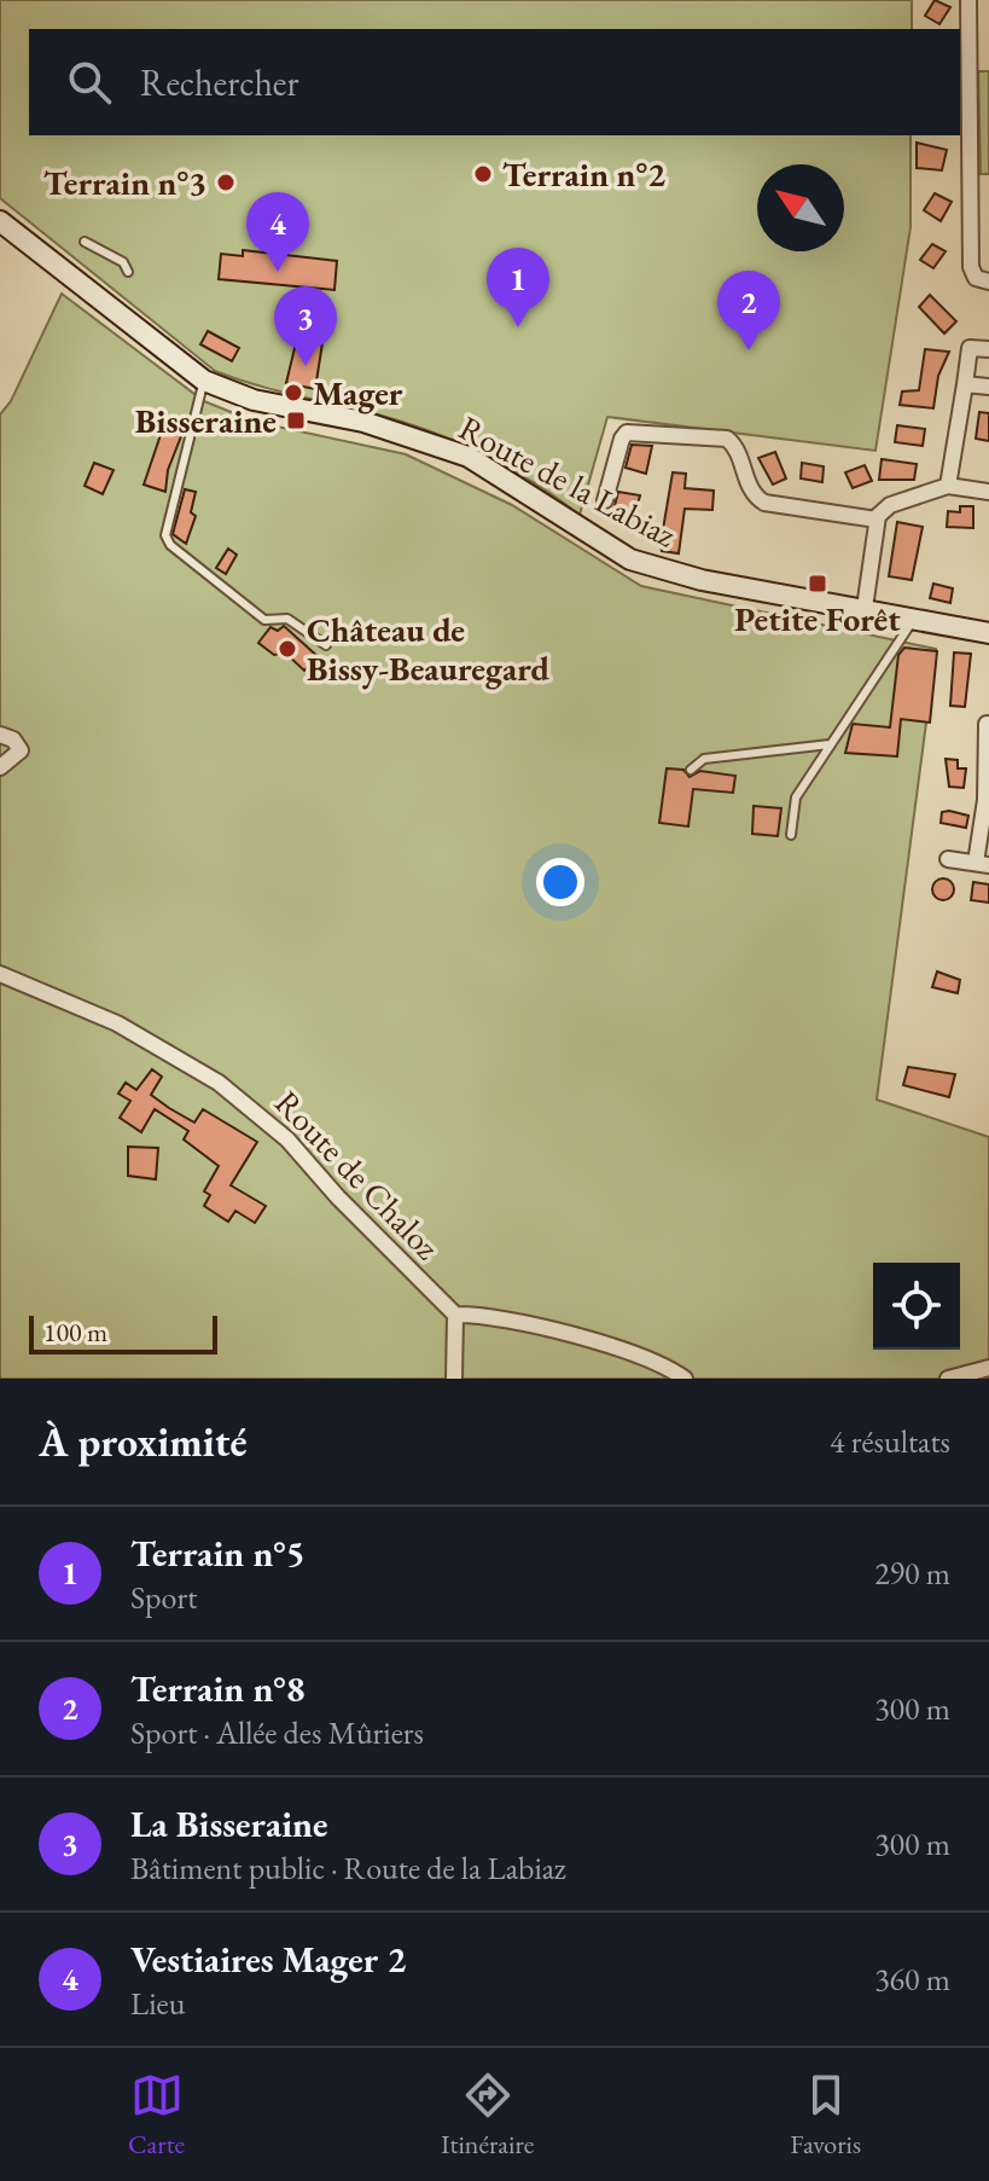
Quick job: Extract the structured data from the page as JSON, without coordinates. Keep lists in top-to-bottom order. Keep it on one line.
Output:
{"streets":{"main road":["Route de la Labiaz"],"street":["Route de Chaloz"]},"places":{"other":["Terrain n°2","Terrain n°3","Mager","Château de Bissy-Beauregard"],"transit":["Bisseraine","Petite Forêt"]},"scale_bar":"100 m","north":"top left","page":{"search":"Rechercher","pins":["4","1","2","3"],"scale":"100 m","heading":["À proximité","4 résultats"],"list":[{"mark":"1","name":"Terrain n°5","note":"Sport","value":"290 m"},{"mark":"2","name":"Terrain n°8","note":"Sport · Allée des Mûriers","value":"300 m"},{"mark":"3","name":"La Bisseraine","note":"Bâtiment public · Route de la Labiaz","value":"300 m"},{"mark":"4","name":"Vestiaires Mager 2","note":"Lieu","value":"360 m"}],"nav":["Carte","Itinéraire","Favoris"]}}
